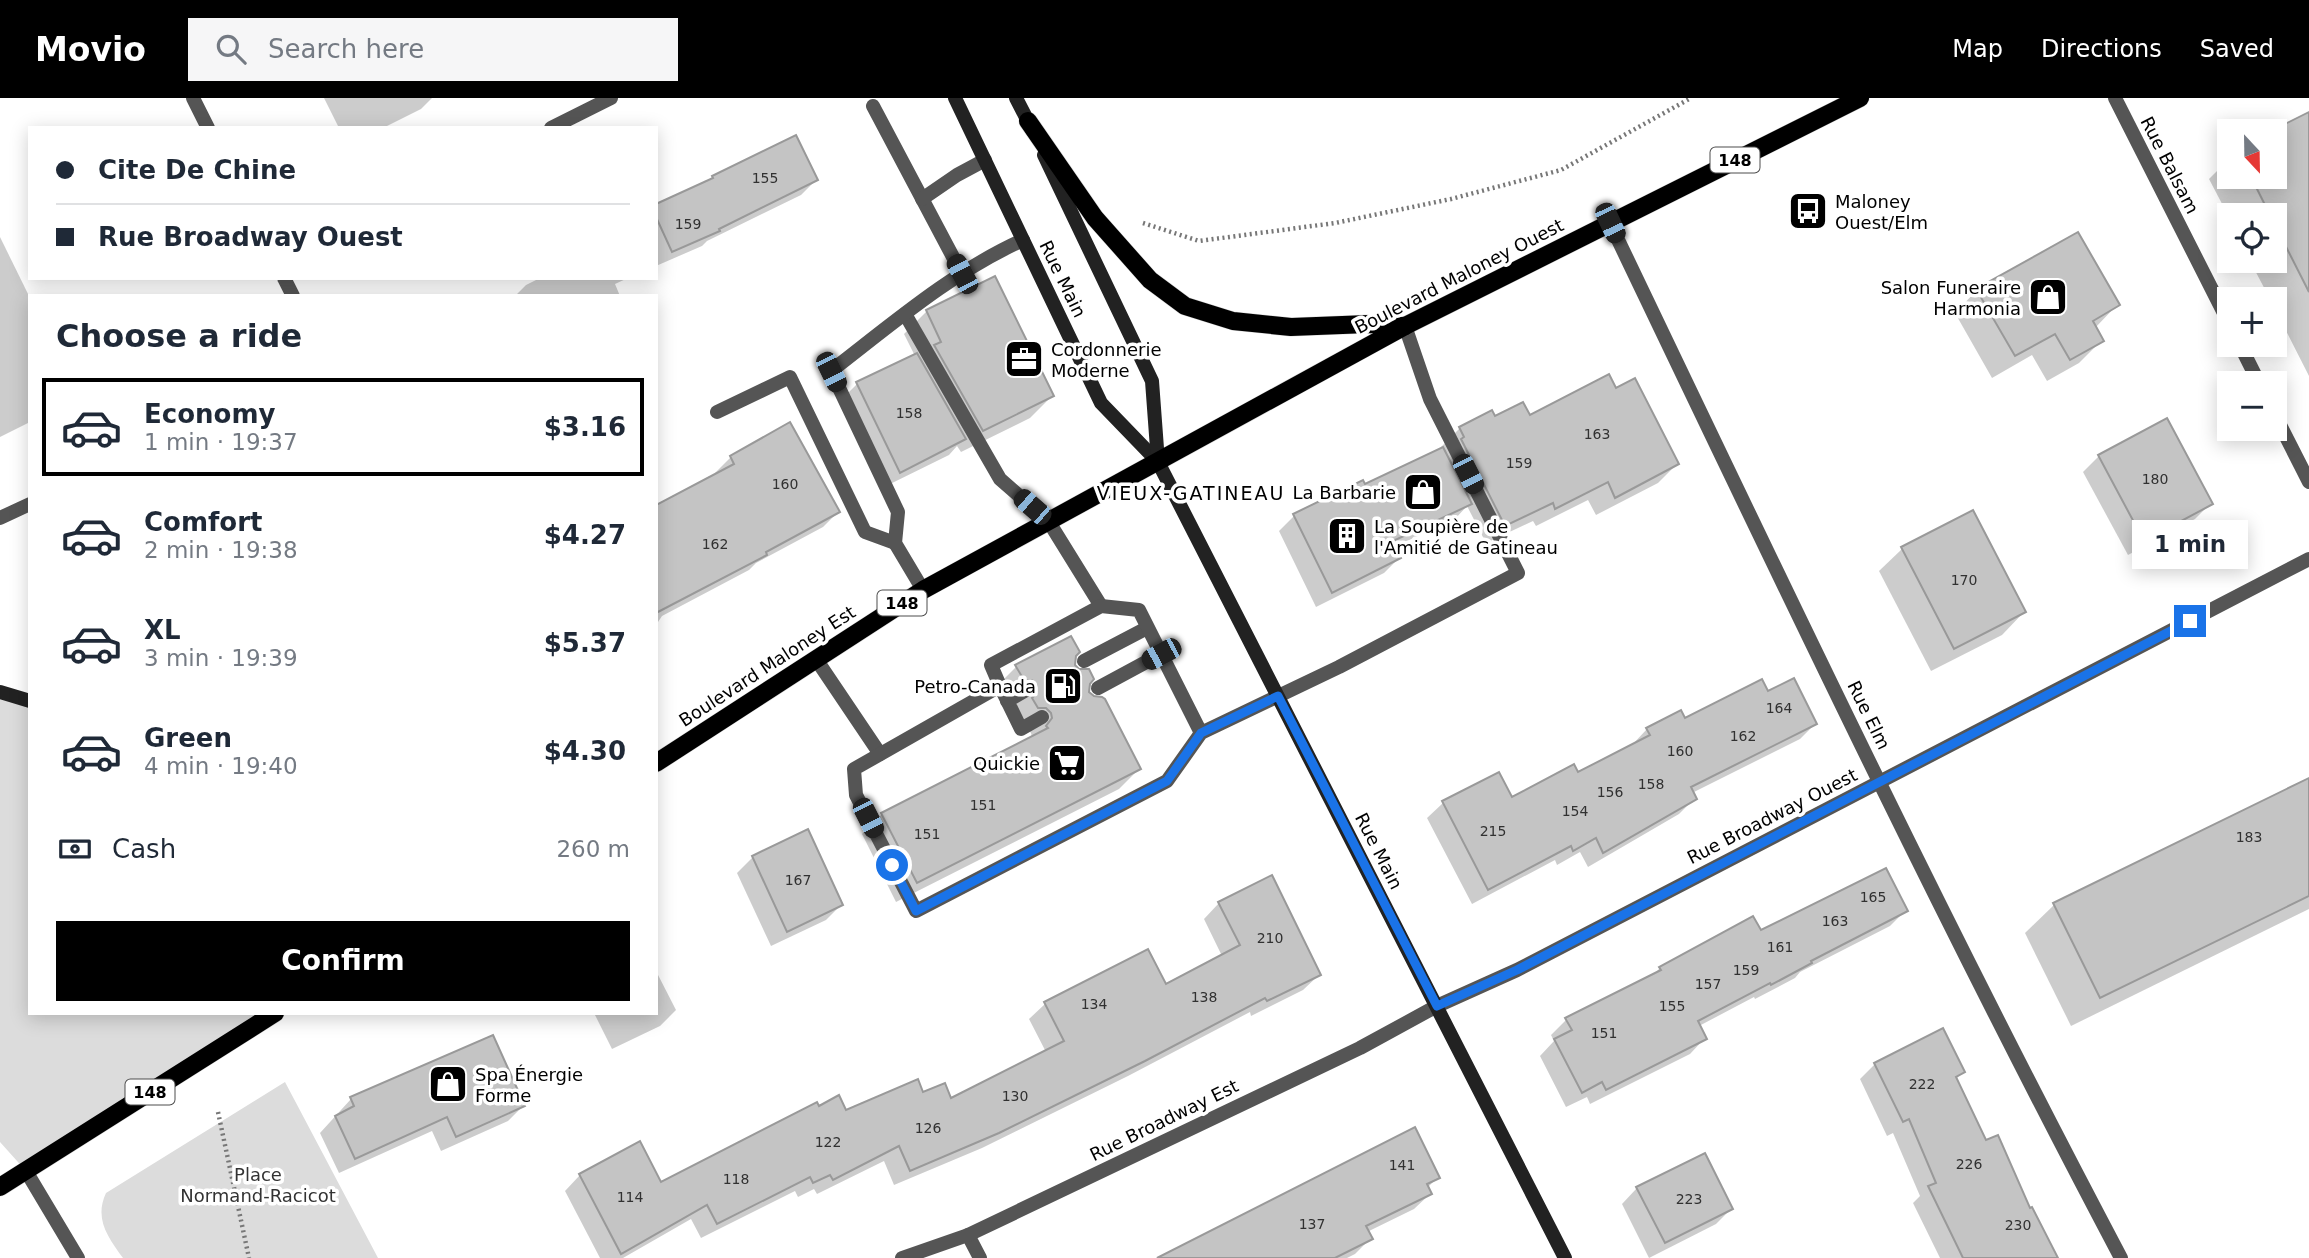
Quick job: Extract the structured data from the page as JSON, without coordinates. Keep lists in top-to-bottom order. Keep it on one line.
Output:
{"streets":{"main road":["148","Boulevard Maloney Ouest","Boulevard Maloney Est"],"street":["Rue Balsam","Rue Main","Rue Elm","Rue Broadway Ouest","Rue Broadway Est"]},"crossings":[["Boulevard Maloney Ouest","Rue Main"],["Boulevard Maloney Ouest","Boulevard Maloney Est"],["Boulevard Maloney Ouest","Rue Elm"],["Rue Main","Boulevard Maloney Est"],["Rue Main","Rue Broadway Ouest"],["Rue Main","Rue Broadway Est"],["Rue Elm","Rue Broadway Ouest"],["Rue Broadway Ouest","Rue Broadway Est"]],"districts":["VIEUX-GATINEAU"],"parks":["Place Normand-Racicot"],"places":{"bus stop":["Maloney Ouest/Elm"],"shop":["Salon Funeraire Harmonia","La Barbarie","Spa Énergie Forme"],"office":["Cordonnerie Moderne"],"building":["La Soupière de l'Amitié de Gatineau"],"fuel station":["Petro-Canada"],"supermarket":["Quickie"]},"house_numbers":["155","159","158","163","159","180","160","162","170","164","162","160","158","156","151","154","215","151","183","167","165","163","210","161","159","157","138","134","155","151","222","130","126","122","226","141","118","114","223","137","230"],"north":"bottom","page":{"header":"Movio","search":"Search here","nav":["Map","Directions","Saved"],"map_buttons":["+","−"],"banner":["Cite De Chine","Rue Broadway Ouest"],"heading":"Choose a ride","list":[{"name":"Economy","note":"1 min · 19:37","value":"$3.16"},{"name":"Comfort","note":"2 min · 19:38","value":"$4.27"},{"name":"XL","note":"3 min · 19:39","value":"$5.37"},{"name":"Green","note":"4 min · 19:40","value":"$4.30"}],"bubble":"1 min","pay":["Cash","260 m"],"buttons":"Confirm"}}
